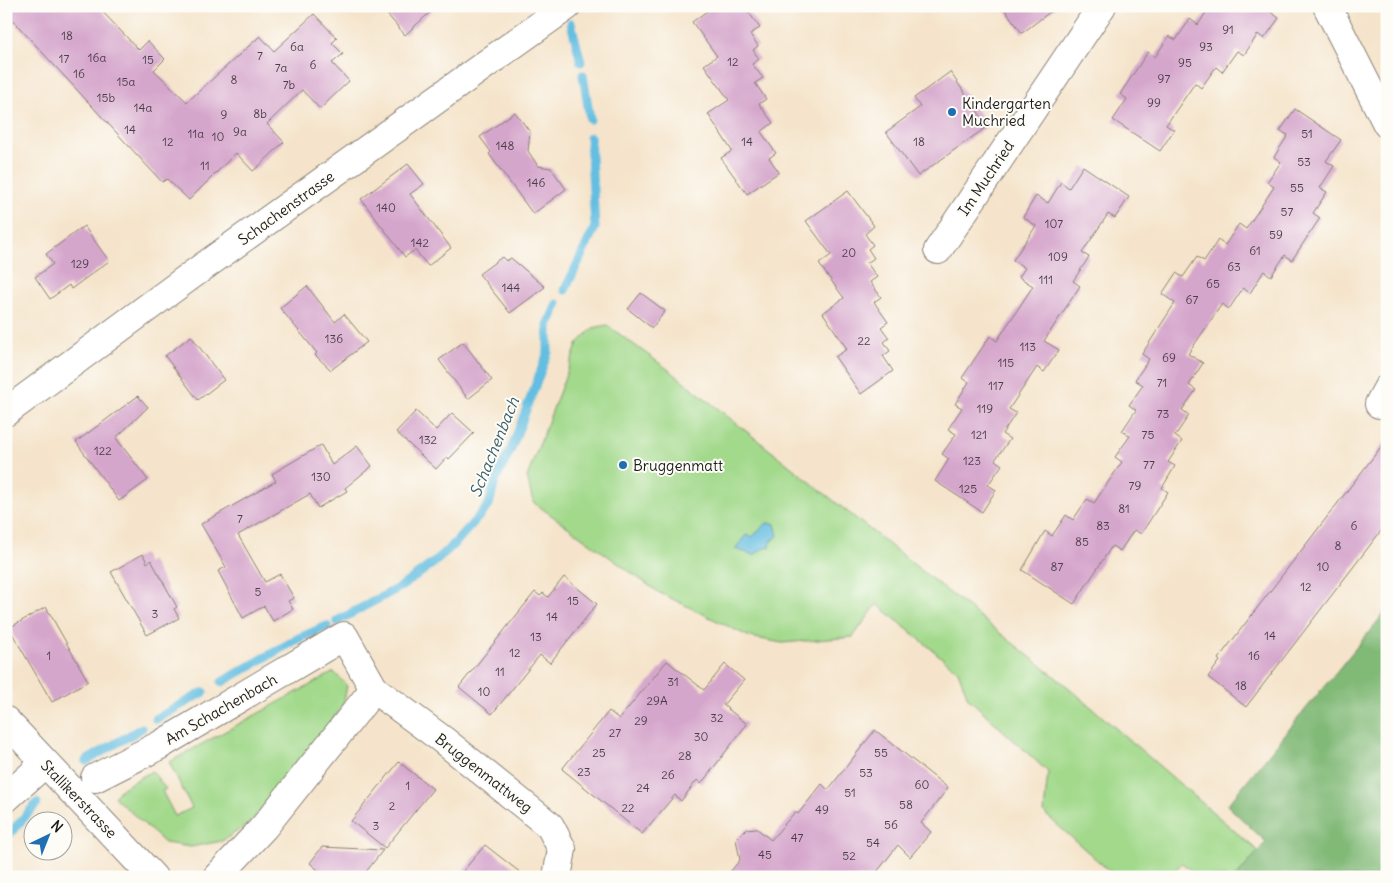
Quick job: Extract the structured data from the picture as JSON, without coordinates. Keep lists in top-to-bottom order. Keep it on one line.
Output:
{"streets":{"street":["Im Muchried","Schachenstrasse","Am Schachenbach","Bruggenmattweg","Stallikerstrasse"]},"crossings":[["Am Schachenbach","Bruggenmattweg"]],"water":["Schachenbach"],"places":["Kindergarten Muchried","Bruggenmatt"],"house_numbers":["91","18","6a","93","7","16a","17","15","12","95","6","7a","16","97","8","15a","7b","15b","99","14a","8b","9","14","9a","11a","51","10","12","14","18","148","53","11","146","55","140","57","107","59","142","61","20","109","129","63","111","65","144","67","136","22","113","69","115","71","117","119","73","121","75","132","122","123","77","130","79","125","81","7","83","6","85","8","87","10","12","5","15","3","14","14","13","12","1","16","11","31","18","10","29A","32","29","27","30","25","55","28","23","53","26","60","1","24","51","58","2","22","49","56","3","47","54","45","52"],"north":"top right"}
